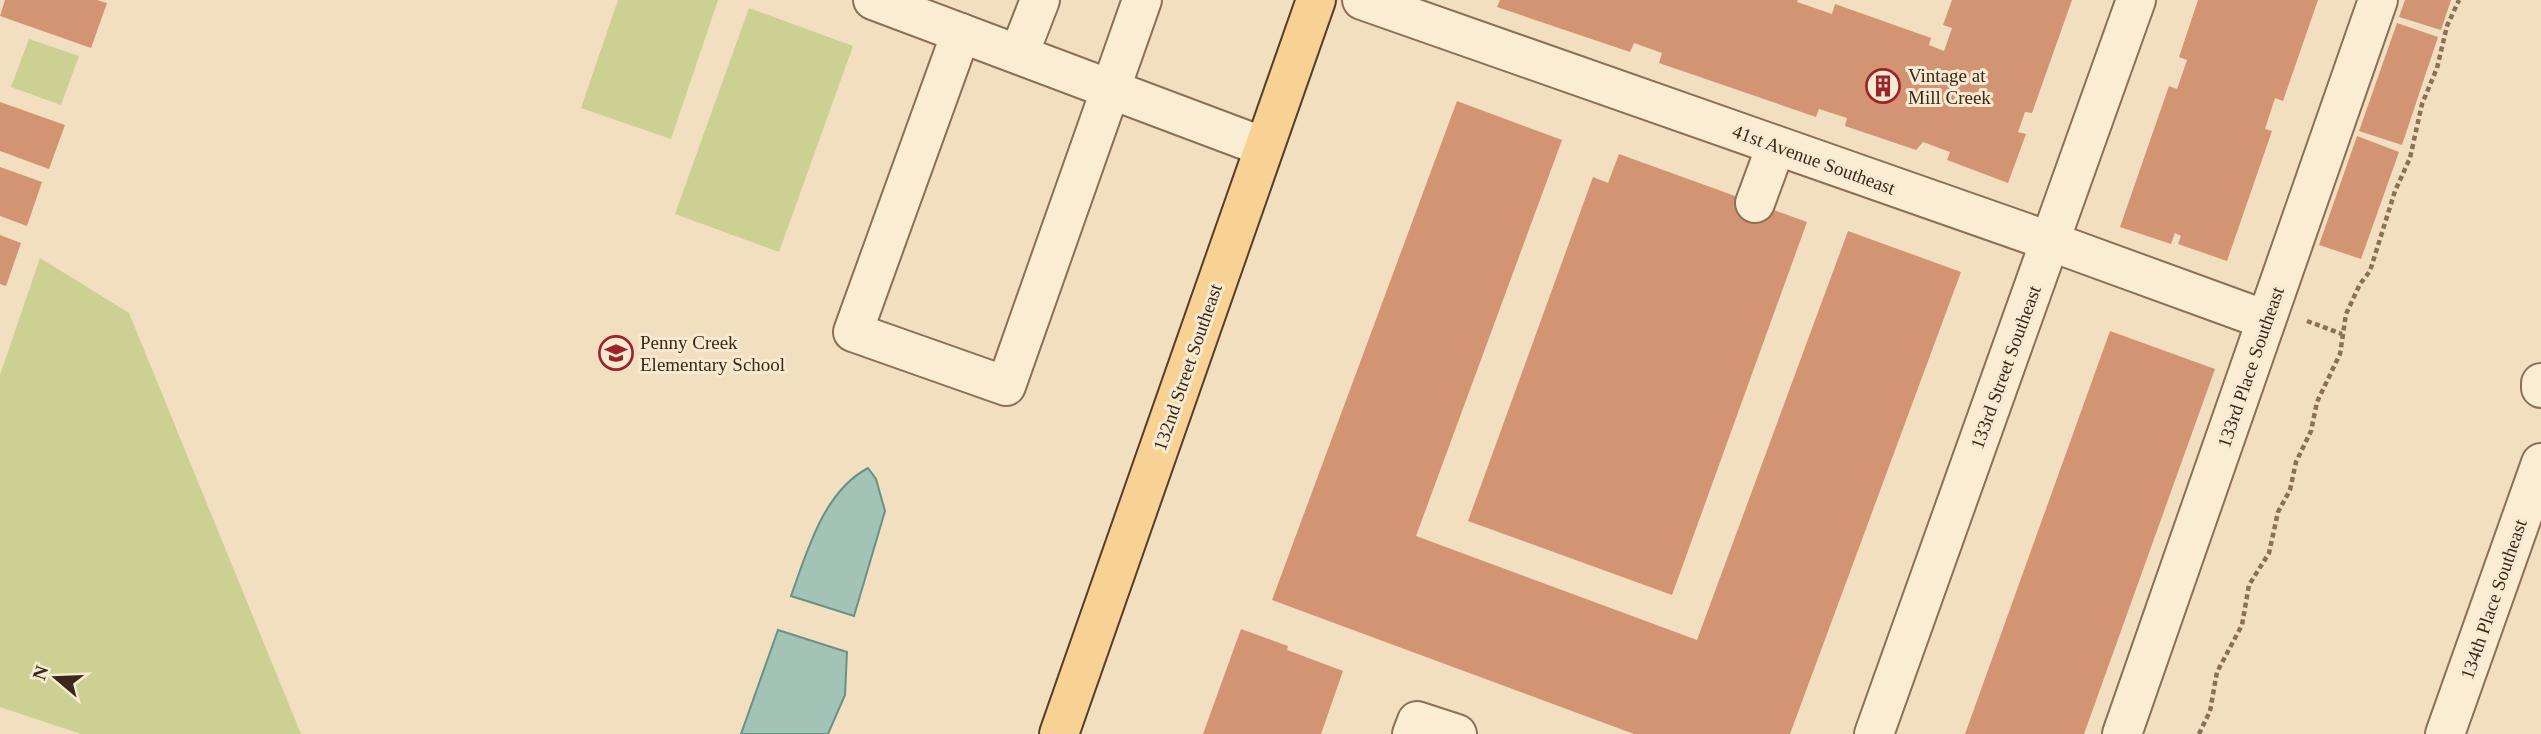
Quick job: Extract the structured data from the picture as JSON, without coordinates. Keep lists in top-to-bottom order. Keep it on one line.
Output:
{"streets":{"main road":["132nd Street Southeast"],"street":["41st Avenue Southeast","133rd Street Southeast","133rd Place Southeast","134th Place Southeast"]},"crossings":[["41st Avenue Southeast","133rd Street Southeast"],["41st Avenue Southeast","133rd Place Southeast"]],"places":{"building":["Vintage at Mill Creek"],"school or university":["Penny Creek Elementary School"]},"north":"left"}
